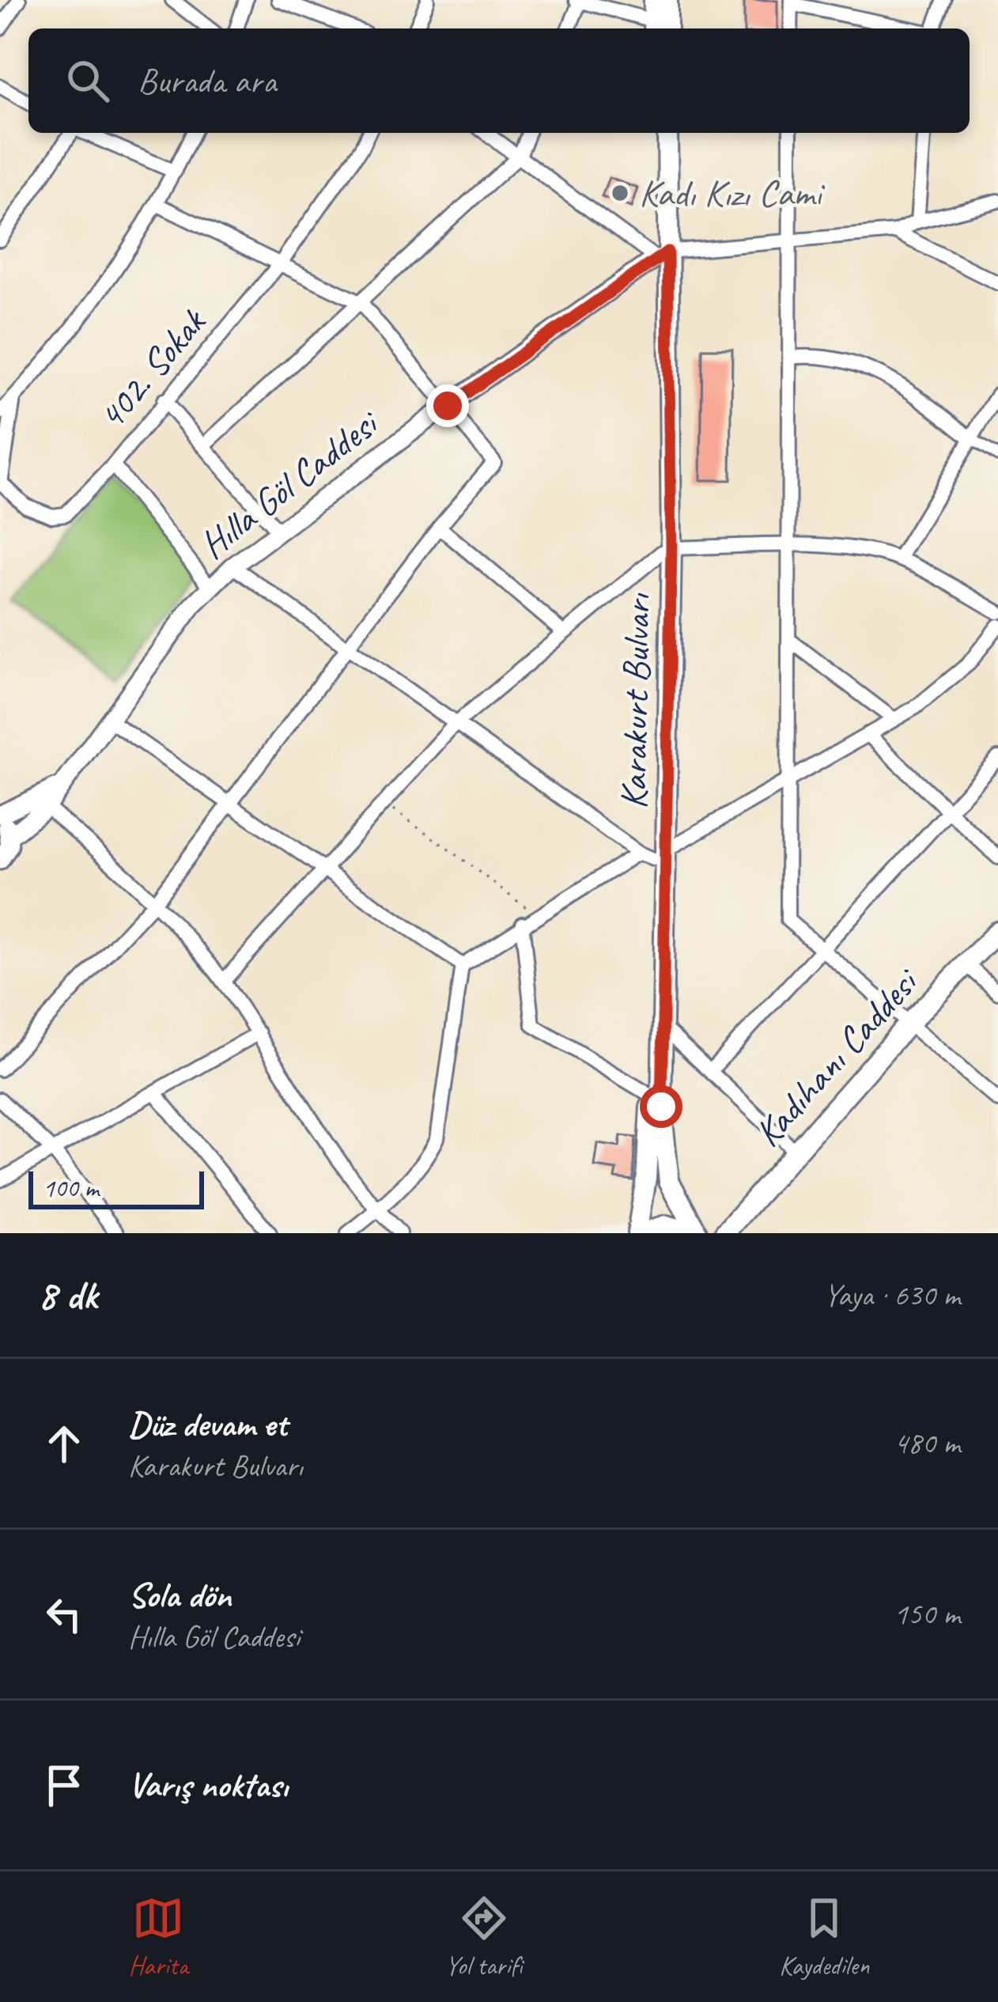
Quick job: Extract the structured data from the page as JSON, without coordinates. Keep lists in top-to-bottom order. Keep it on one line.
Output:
{"streets":{"main road":["Karakurt Bulvarı","Kadıhanı Caddesi"],"street":["402. Sokak","Hılla Göl Caddesi"]},"crossings":[["Hılla Göl Caddesi","Karakurt Bulvarı"]],"places":["Kadı Kızı Cami"],"scale_bar":"100 m","page":{"search":"Burada ara","scale":"100 m","heading":["8 dk","Yaya · 630 m"],"list":[["Düz devam et","Karakurt Bulvarı","480 m"],["Sola dön","Hılla Göl Caddesi","150 m"],"Varış noktası"],"nav":["Harita","Yol tarifi","Kaydedilen"]}}
